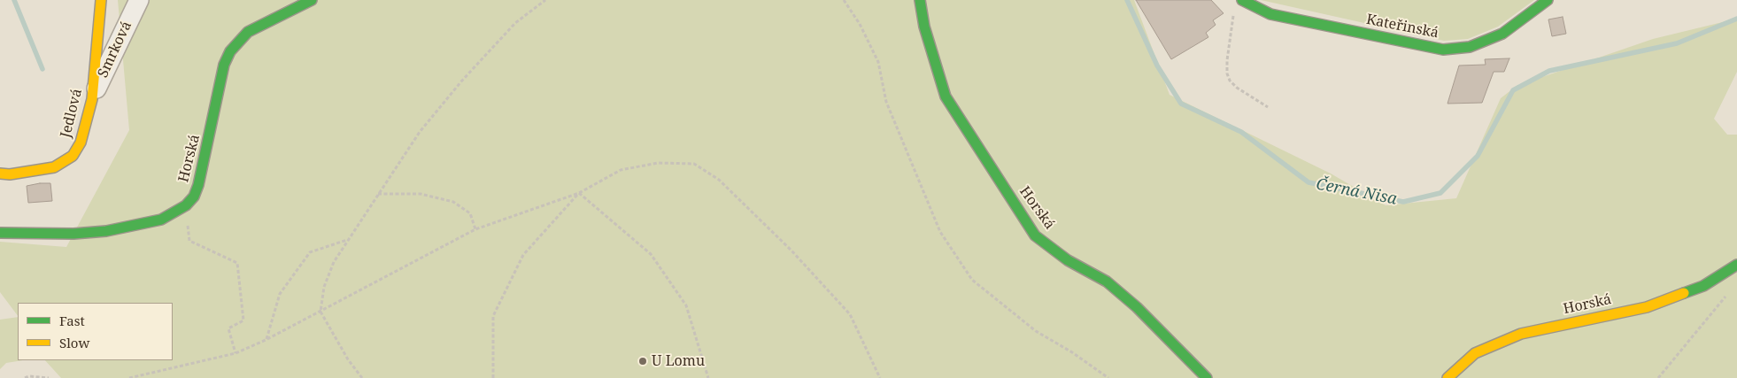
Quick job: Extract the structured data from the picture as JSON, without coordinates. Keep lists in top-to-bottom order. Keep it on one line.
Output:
{"streets":{"street":["Kateřinská","Smrková","Jedlová","Horská"]},"crossings":[["Smrková","Jedlová"]],"water":["Černá Nisa"],"places":["U Lomu"],"legend":["Fast","Slow"]}
